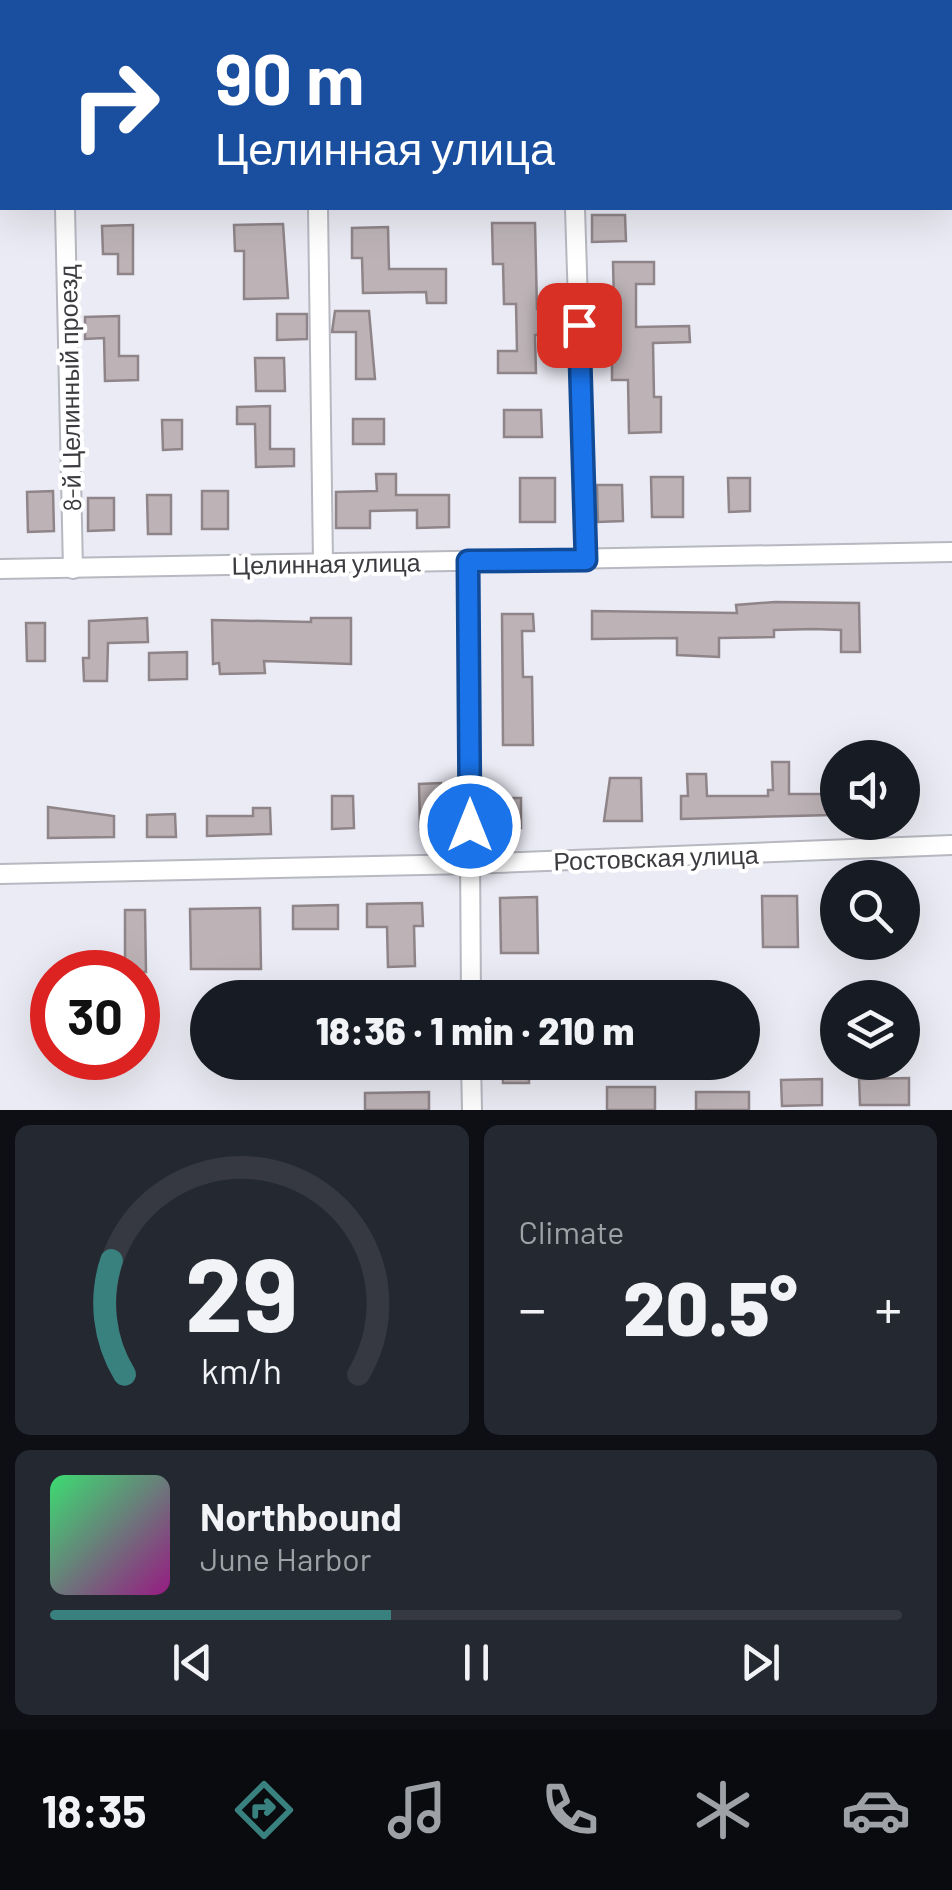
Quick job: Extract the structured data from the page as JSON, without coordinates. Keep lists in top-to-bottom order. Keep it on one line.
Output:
{"streets":{"street":["8-й Целинный проезд","Целинная улица","Ростовская улица"]},"crossings":[["8-й Целинный проезд","Целинная улица"]],"page":{"turn":["90 m","Целинная улица"],"limit":"30","trip":"18:36 · 1 min · 210 m","tile":"Climate","heat":["−","20.5°","+"],"song":["Northbound","June Harbor"],"tabs":"18:35","gauge":["29","km/h"]}}
